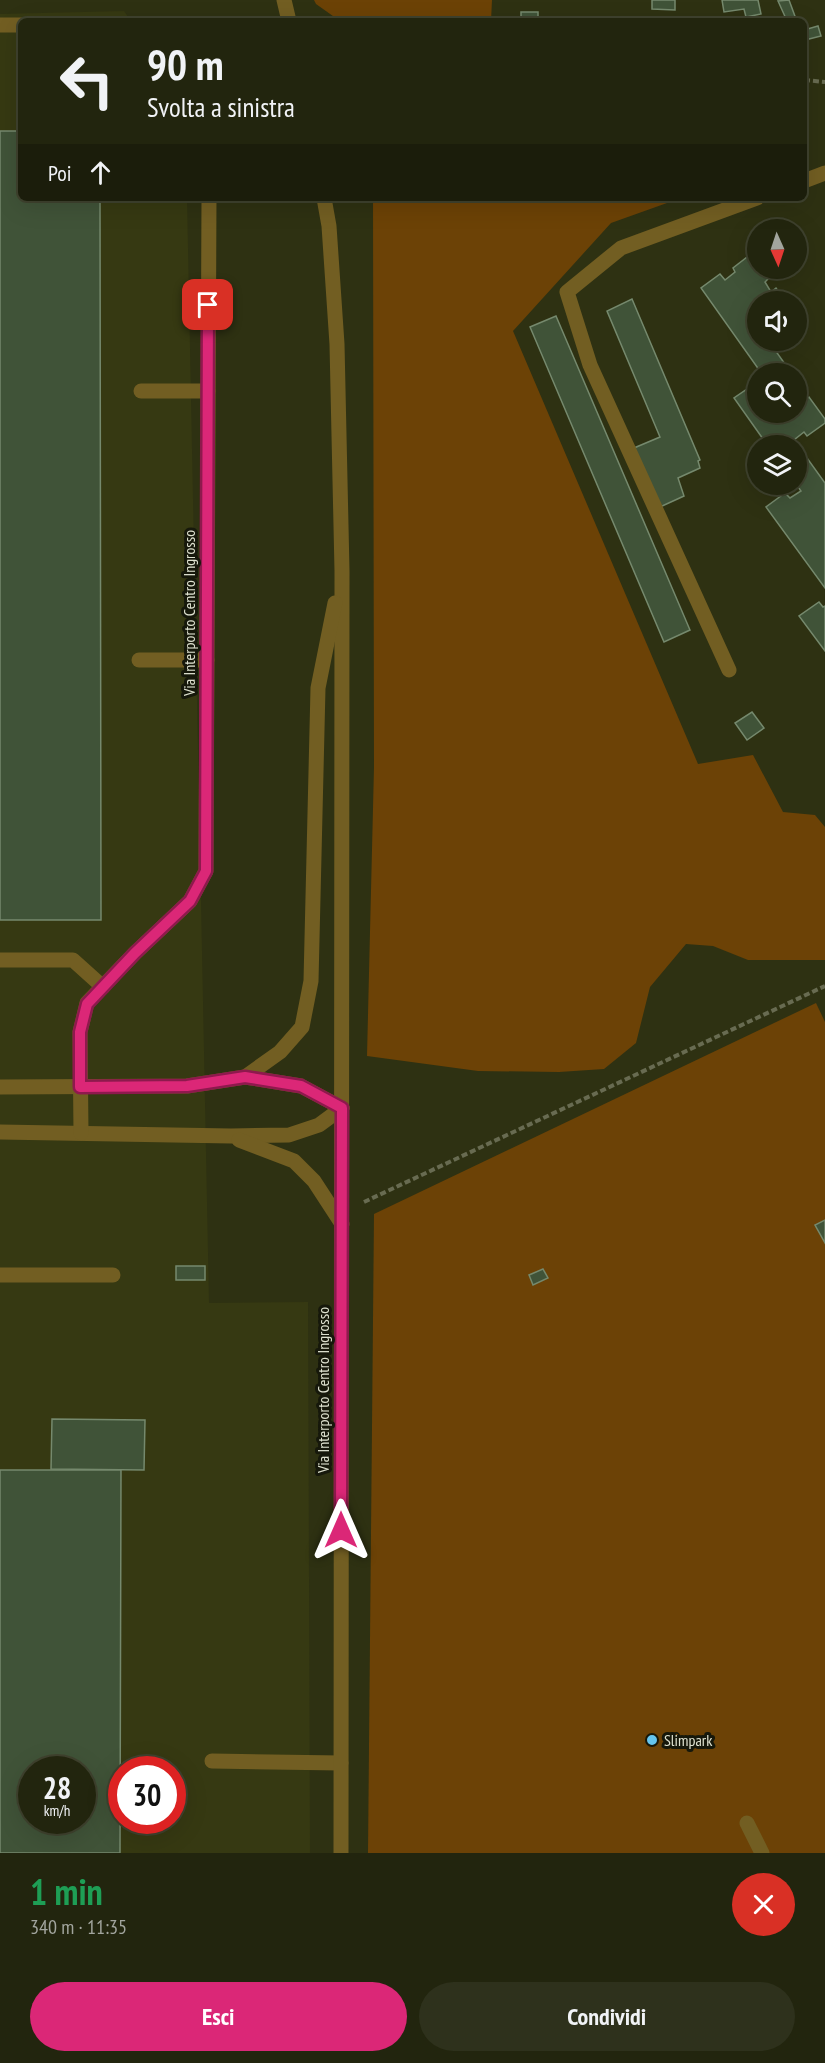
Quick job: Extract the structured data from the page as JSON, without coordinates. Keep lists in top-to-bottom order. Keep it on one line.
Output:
{"streets":{"street":["Via Interporto Centro Ingrosso"]},"places":["Slimpark"],"north":"bottom","page":{"turn":["90 m","Svolta a sinistra"],"then":"Poi","speed":"28 km/h","limit":"30","heading":["1 min","340 m · 11:35"],"buttons":["Esci","Condividi"]}}
